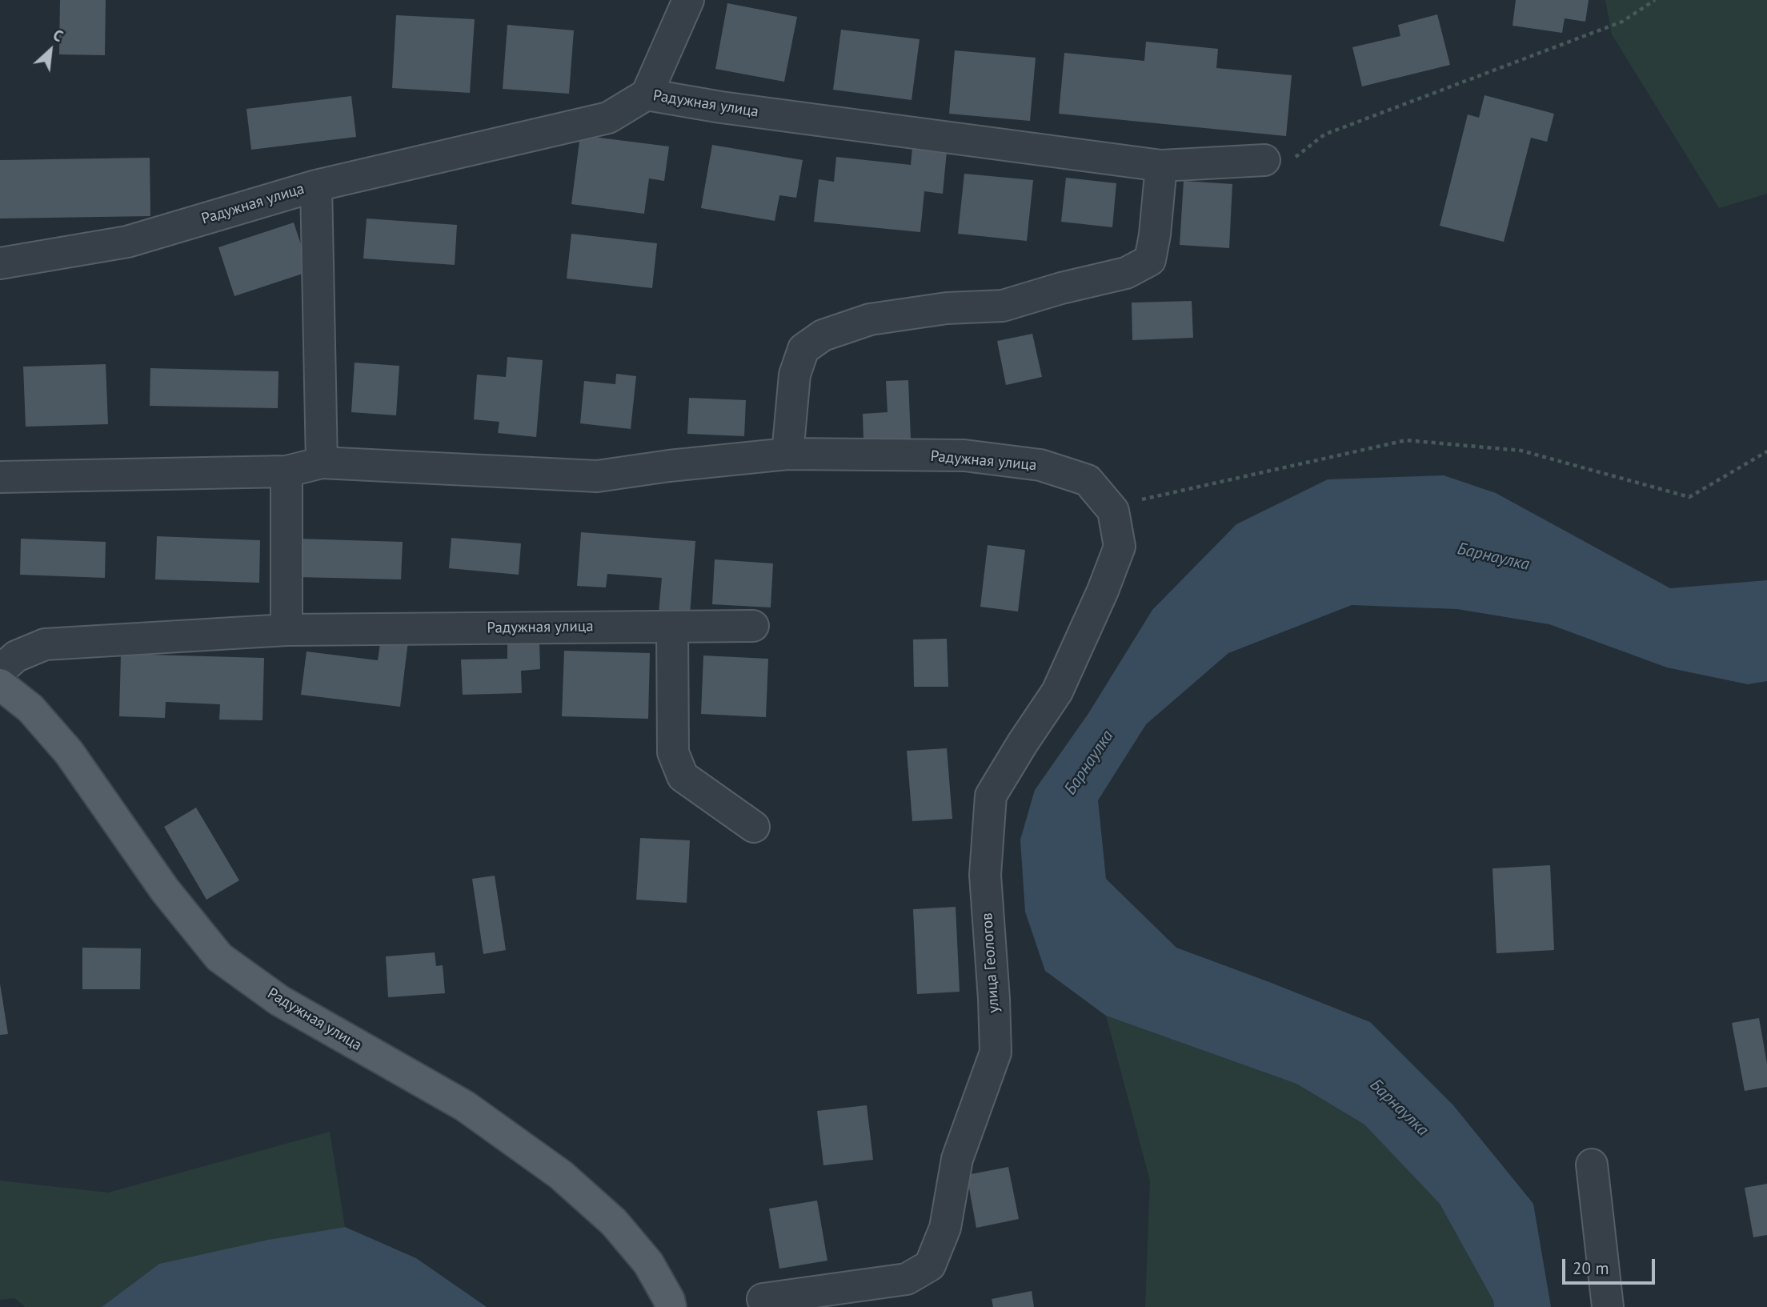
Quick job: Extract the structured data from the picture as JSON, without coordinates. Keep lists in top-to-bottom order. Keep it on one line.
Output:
{"streets":{"main road":["Радужная улица"],"street":["улица Геологов"]},"crossings":[["Радужная улица","улица Геологов"]],"water":["Барнаулка"],"scale_bar":"20 m","north":"top right"}
